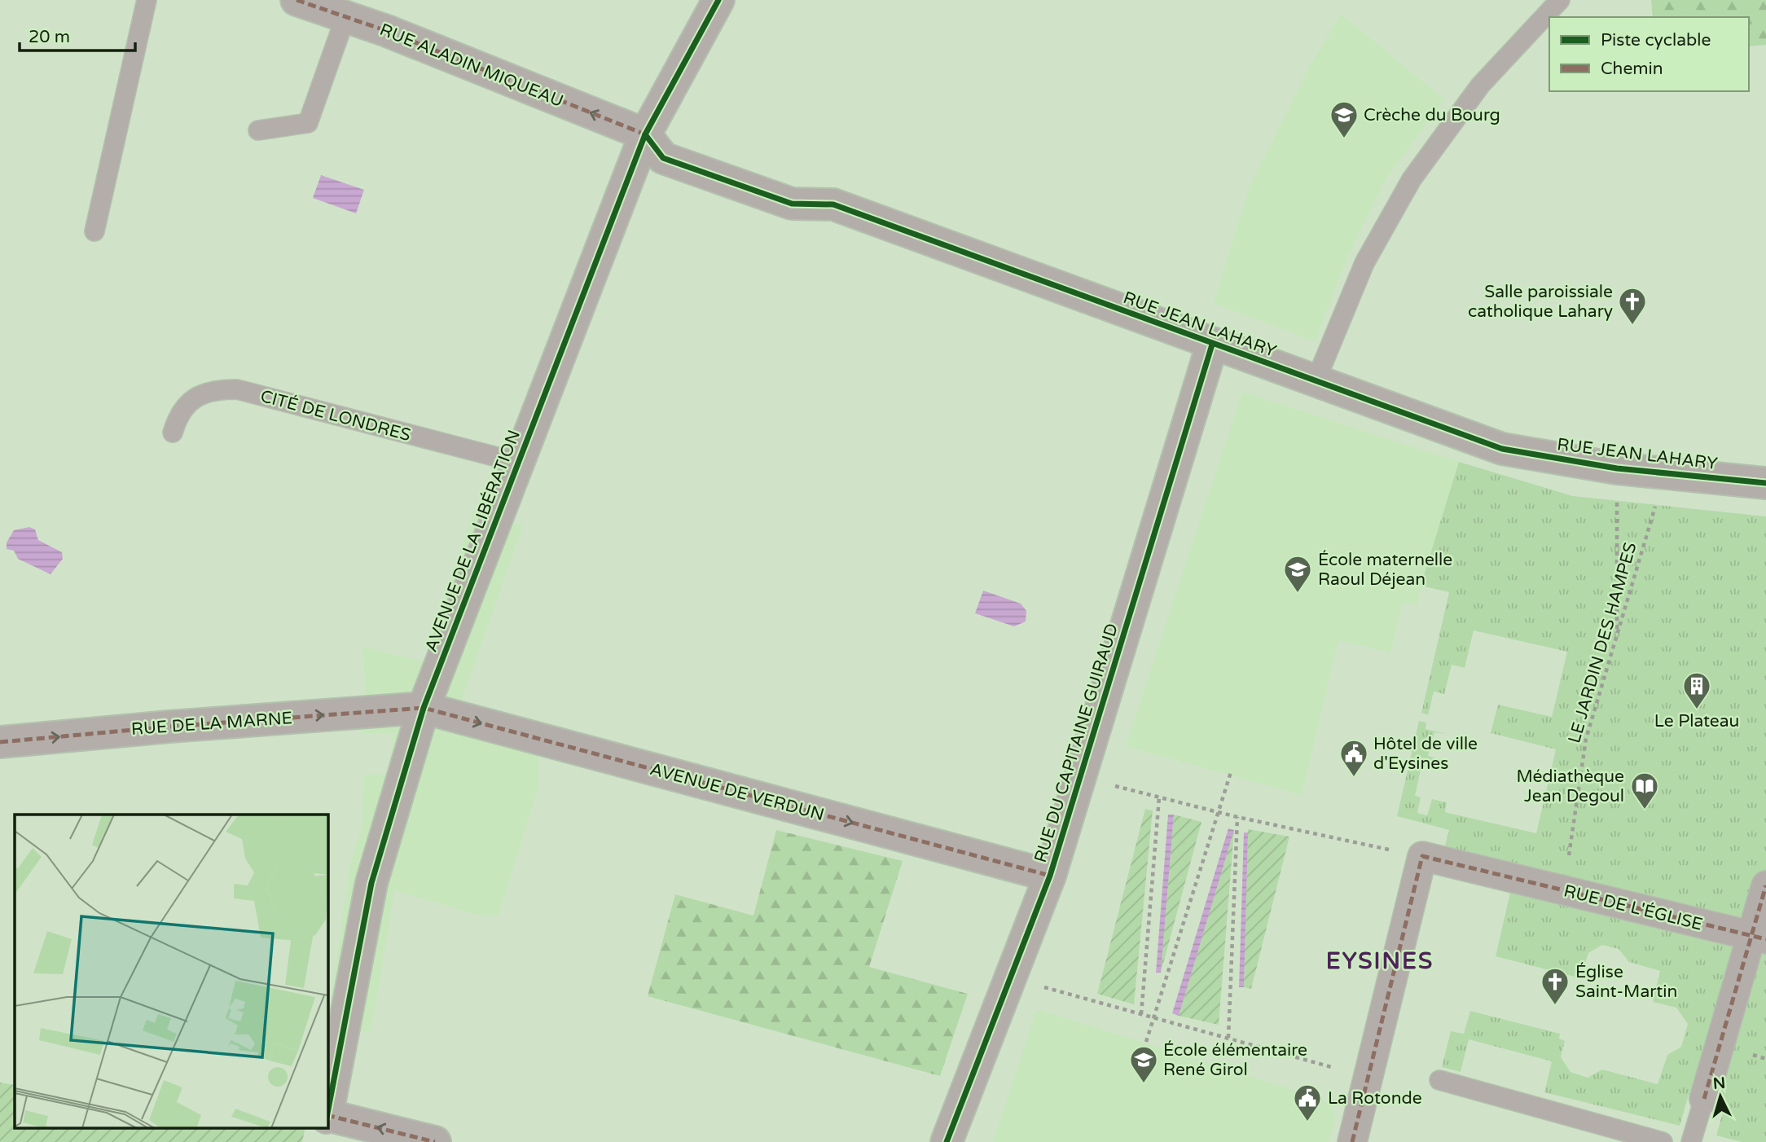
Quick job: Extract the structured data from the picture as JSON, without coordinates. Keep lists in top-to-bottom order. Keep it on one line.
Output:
{"streets":{"street":["RUE ALADIN MIQUEAU","RUE JEAN LAHARY","AVENUE DE LA LIBÉRATION","RUE DE LA MARNE","RUE DU CAPITAINE GUIRAUD","AVENUE DE VERDUN","RUE DE L'ÉGLISE"],"lane":["CITÉ DE LONDRES"],"path":["LE JARDIN DES HAMPES"]},"crossings":[["RUE ALADIN MIQUEAU","RUE JEAN LAHARY"],["RUE ALADIN MIQUEAU","AVENUE DE LA LIBÉRATION"],["RUE JEAN LAHARY","AVENUE DE LA LIBÉRATION"],["RUE JEAN LAHARY","LE JARDIN DES HAMPES"],["RUE JEAN LAHARY","RUE DU CAPITAINE GUIRAUD"],["CITÉ DE LONDRES","AVENUE DE LA LIBÉRATION"],["AVENUE DE LA LIBÉRATION","RUE DE LA MARNE"],["AVENUE DE LA LIBÉRATION","AVENUE DE VERDUN"],["LE JARDIN DES HAMPES","RUE DE L'ÉGLISE"],["RUE DE LA MARNE","AVENUE DE VERDUN"],["RUE DU CAPITAINE GUIRAUD","AVENUE DE VERDUN"]],"one_way":["RUE ALADIN MIQUEAU","RUE DE LA MARNE","AVENUE DE VERDUN"],"districts":["EYSINES"],"places":{"school or university":["Crèche du Bourg","École maternelle Raoul Déjean","École élémentaire René Girol"],"church":["Salle paroissiale catholique Lahary","Église Saint-Martin"],"building":["Le Plateau"],"public building":["Hôtel de ville d'Eysines","La Rotonde"],"library":["Médiathèque Jean Degoul"]},"legend":["Piste cyclable","Chemin"],"scale_bar":"20 m","north":"top"}
